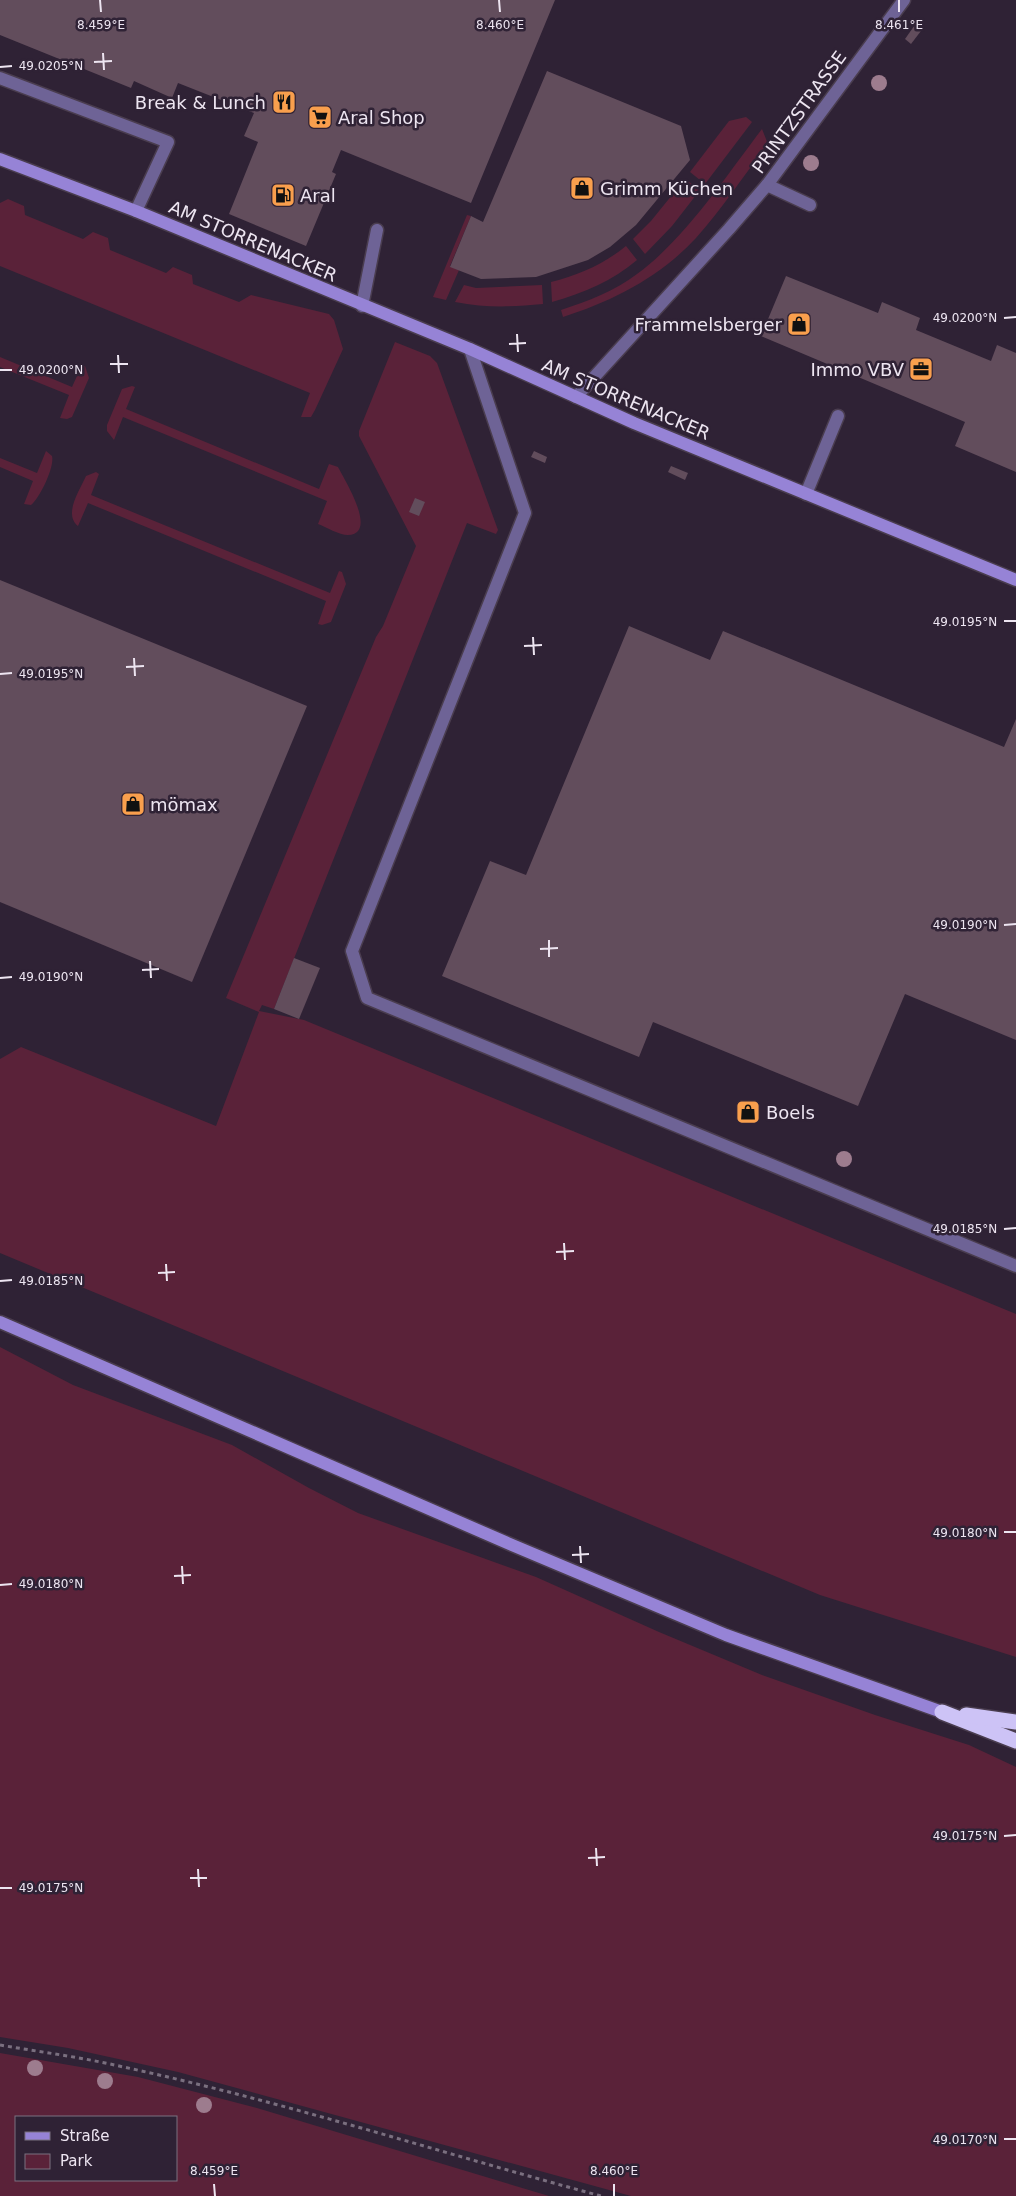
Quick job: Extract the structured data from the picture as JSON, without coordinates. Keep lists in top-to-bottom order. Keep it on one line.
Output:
{"streets":{"street":["PRINTZSTRASSE","AM STORRENACKER"]},"crossings":[["PRINTZSTRASSE","AM STORRENACKER"]],"places":{"restaurant":["Break & Lunch"],"supermarket":["Aral Shop"],"shop":["Grimm Küchen","Frammelsberger","mömax","Boels"],"fuel station":["Aral"],"office":["Immo VBV"]},"legend":["Straße","Park"],"coordinates":["8.459°E","8.460°E","8.461°E","49.0205°N","49.0200°N","49.0195°N","49.0190°N","49.0185°N","49.0180°N","49.0175°N","49.0170°N"]}
